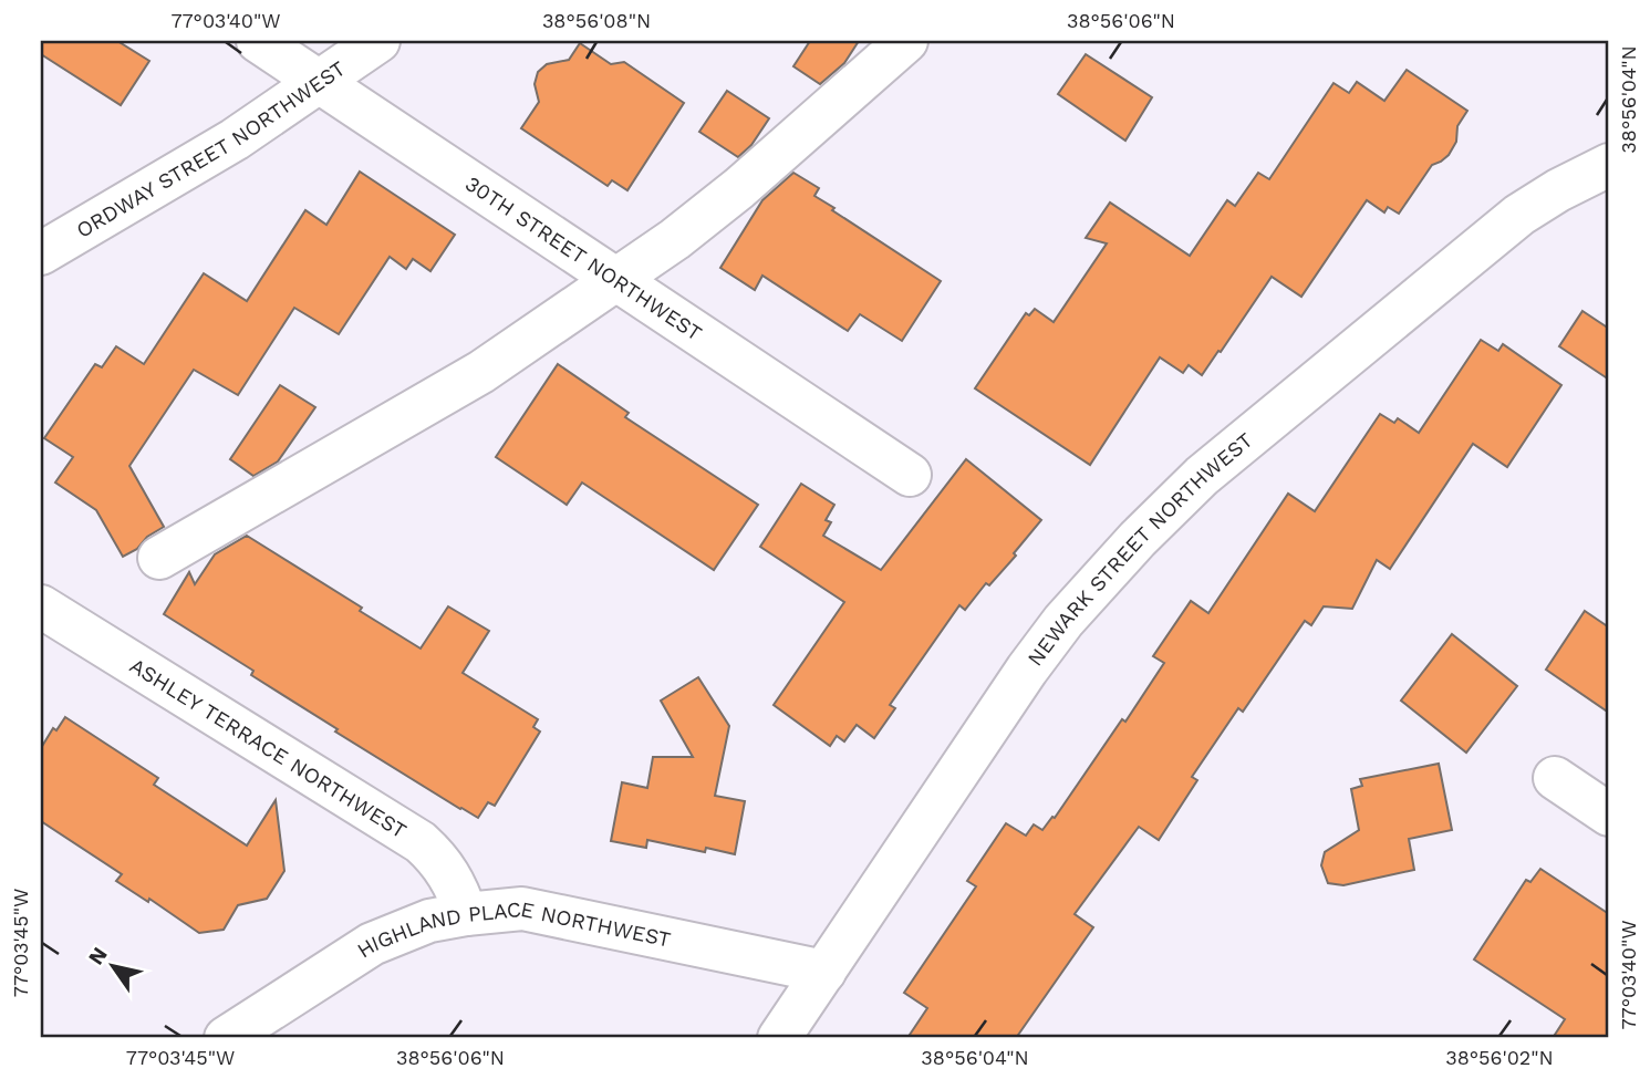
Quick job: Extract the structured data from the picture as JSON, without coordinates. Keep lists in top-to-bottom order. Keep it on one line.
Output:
{"streets":{"street":["ORDWAY STREET NORTHWEST","30TH STREET NORTHWEST","NEWARK STREET NORTHWEST","ASHLEY TERRACE NORTHWEST","HIGHLAND PLACE NORTHWEST"]},"crossings":[["ORDWAY STREET NORTHWEST","30TH STREET NORTHWEST"],["NEWARK STREET NORTHWEST","HIGHLAND PLACE NORTHWEST"],["ASHLEY TERRACE NORTHWEST","HIGHLAND PLACE NORTHWEST"]],"north":"top left","coordinates":["77°03'40\"W","38°56'08\"N","38°56'06\"N","38°56'04\"N","77°03'45\"W","38°56'02\"N"]}
